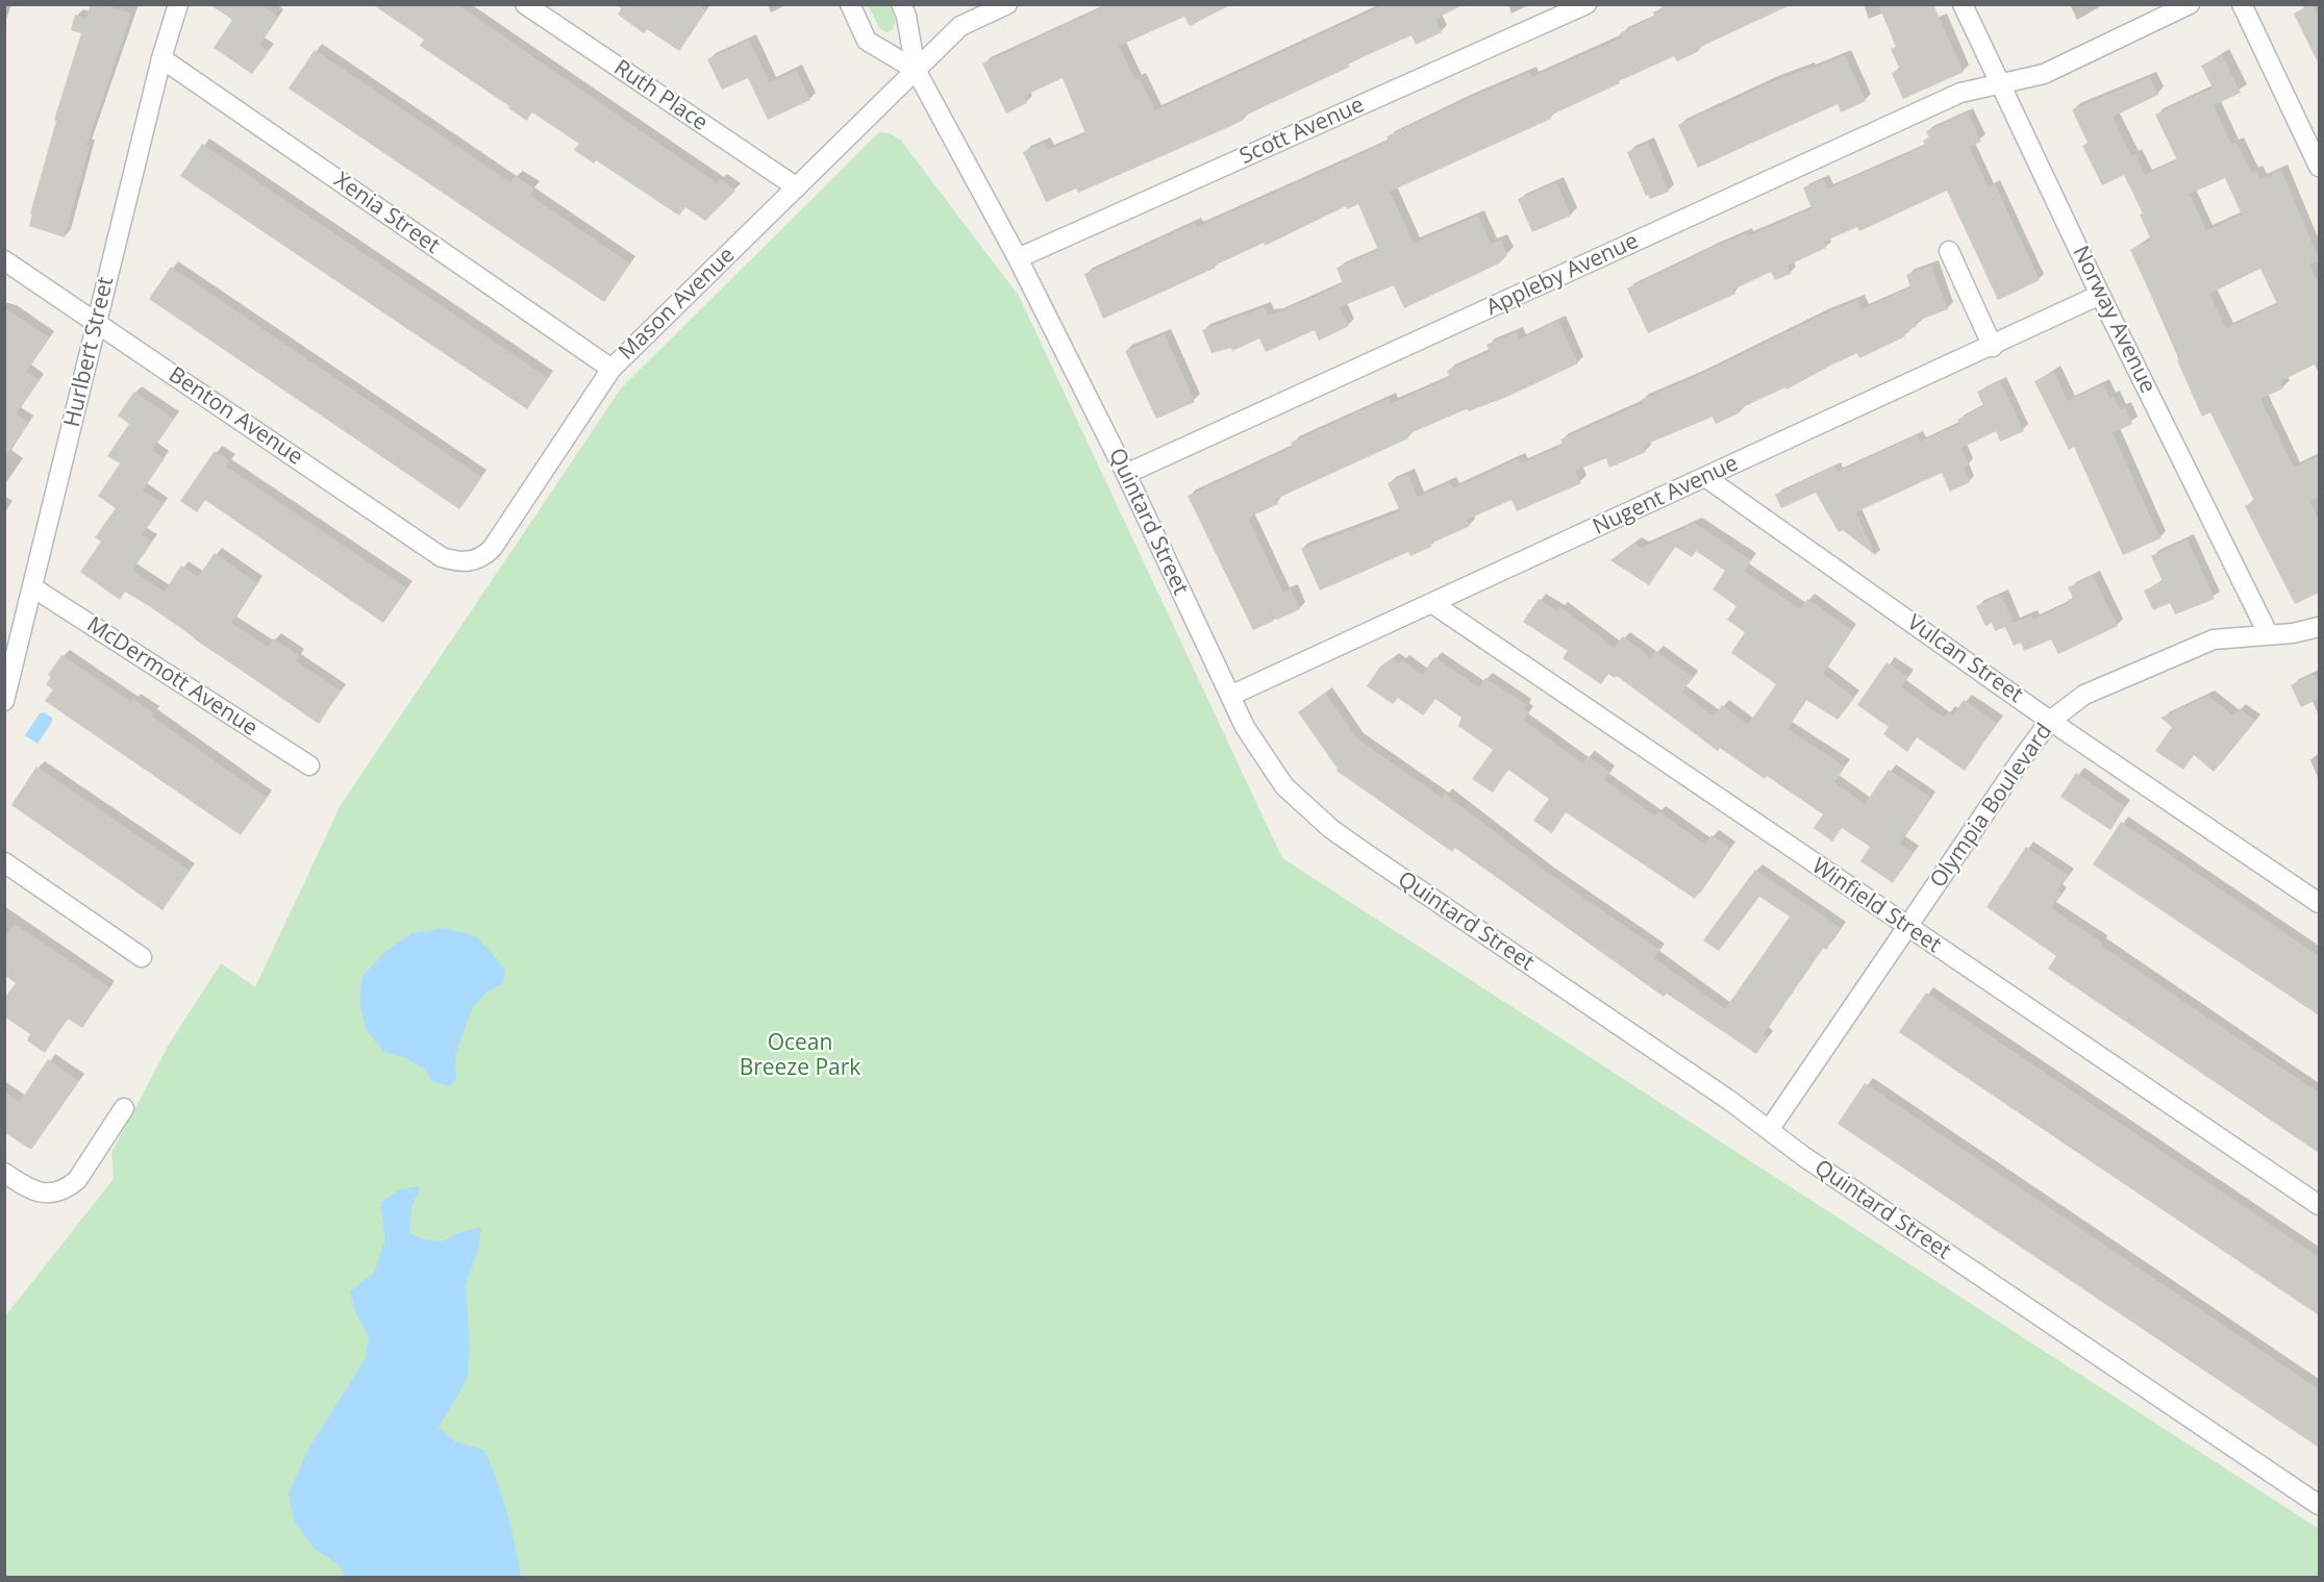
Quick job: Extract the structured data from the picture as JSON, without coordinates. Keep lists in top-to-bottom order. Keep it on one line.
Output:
{"streets":{"street":["Ruth Place","Scott Avenue","Xenia Street","Appleby Avenue","Mason Avenue","Norway Avenue","Hurlbert Street","Benton Avenue","Nugent Avenue","Quintard Street","Vulcan Street","McDermott Avenue","Olympia Boulevard","Winfield Street"]},"crossings":[["Ruth Place","Mason Avenue"],["Scott Avenue","Quintard Street"],["Xenia Street","Mason Avenue"],["Xenia Street","Hurlbert Street"],["Appleby Avenue","Norway Avenue"],["Appleby Avenue","Quintard Street"],["Mason Avenue","Benton Avenue"],["Mason Avenue","Quintard Street"],["Norway Avenue","Nugent Avenue"],["Norway Avenue","Olympia Boulevard"],["Hurlbert Street","Benton Avenue"],["Hurlbert Street","McDermott Avenue"],["Nugent Avenue","Quintard Street"],["Nugent Avenue","Vulcan Street"],["Nugent Avenue","Winfield Street"],["Quintard Street","Olympia Boulevard"],["Vulcan Street","Olympia Boulevard"],["Olympia Boulevard","Winfield Street"]],"parks":["Ocean Breeze Park"]}
